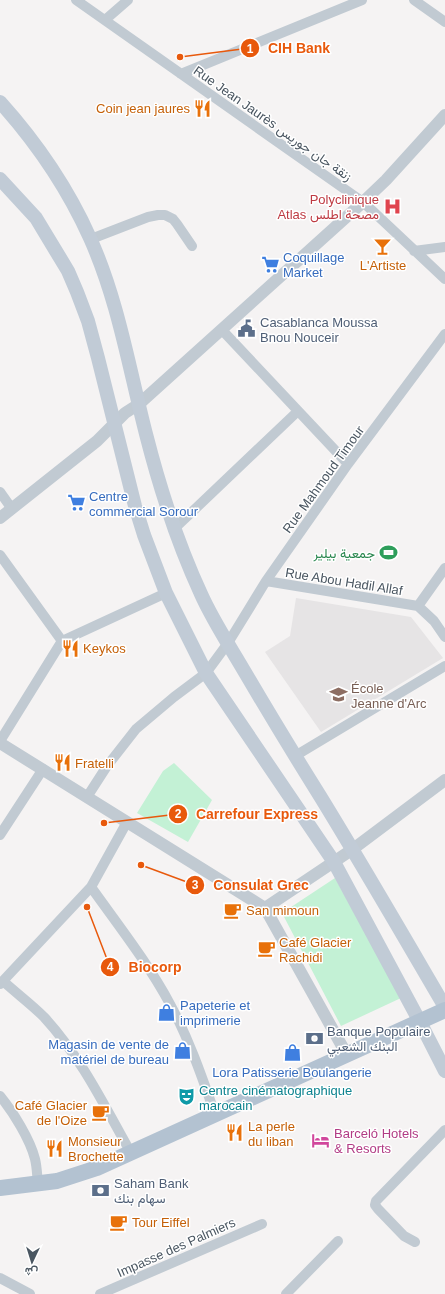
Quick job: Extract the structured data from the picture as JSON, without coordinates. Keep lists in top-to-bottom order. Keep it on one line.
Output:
{"streets":{"street":["Rue Jean Jaurès زنقة جان جوريس","Rue Mahmoud Timour","Rue Abou Hadil Allaf","Impasse des Palmiers"]},"crossings":[["Rue Mahmoud Timour","Rue Abou Hadil Allaf"]],"places":{"other":["CIH Bank","Carrefour Express","Consulat Grec","Biocorp"],"restaurant":["Coin jean jaures","Keykos","Fratelli","La perle du liban","Monsieur Brochette"],"hospital":["Polyclinique Atlas مصحة اطلس"],"bar":["L'Artiste"],"supermarket":["Coquillage Market","Centre commercial Sorour"],"public building":["Casablanca Moussa Bnou Nouceir"],"sports":["جمعية بيلير"],"school or university":["École Jeanne d'Arc"],"cafe":["San mimoun","Café Glacier Rachidi","Café Glacier de l'Oize","Tour Eiffel"],"shop":["Papeterie et imprimerie","Magasin de vente de matériel de bureau","Lora Patisserie Boulangerie"],"bank":["Banque Populaire البنك الشعبي","Saham Bank سهام بنك"],"theatre":["Centre cinématographique marocain"],"hotel":["Barceló Hotels & Resorts"]},"north":"bottom"}
